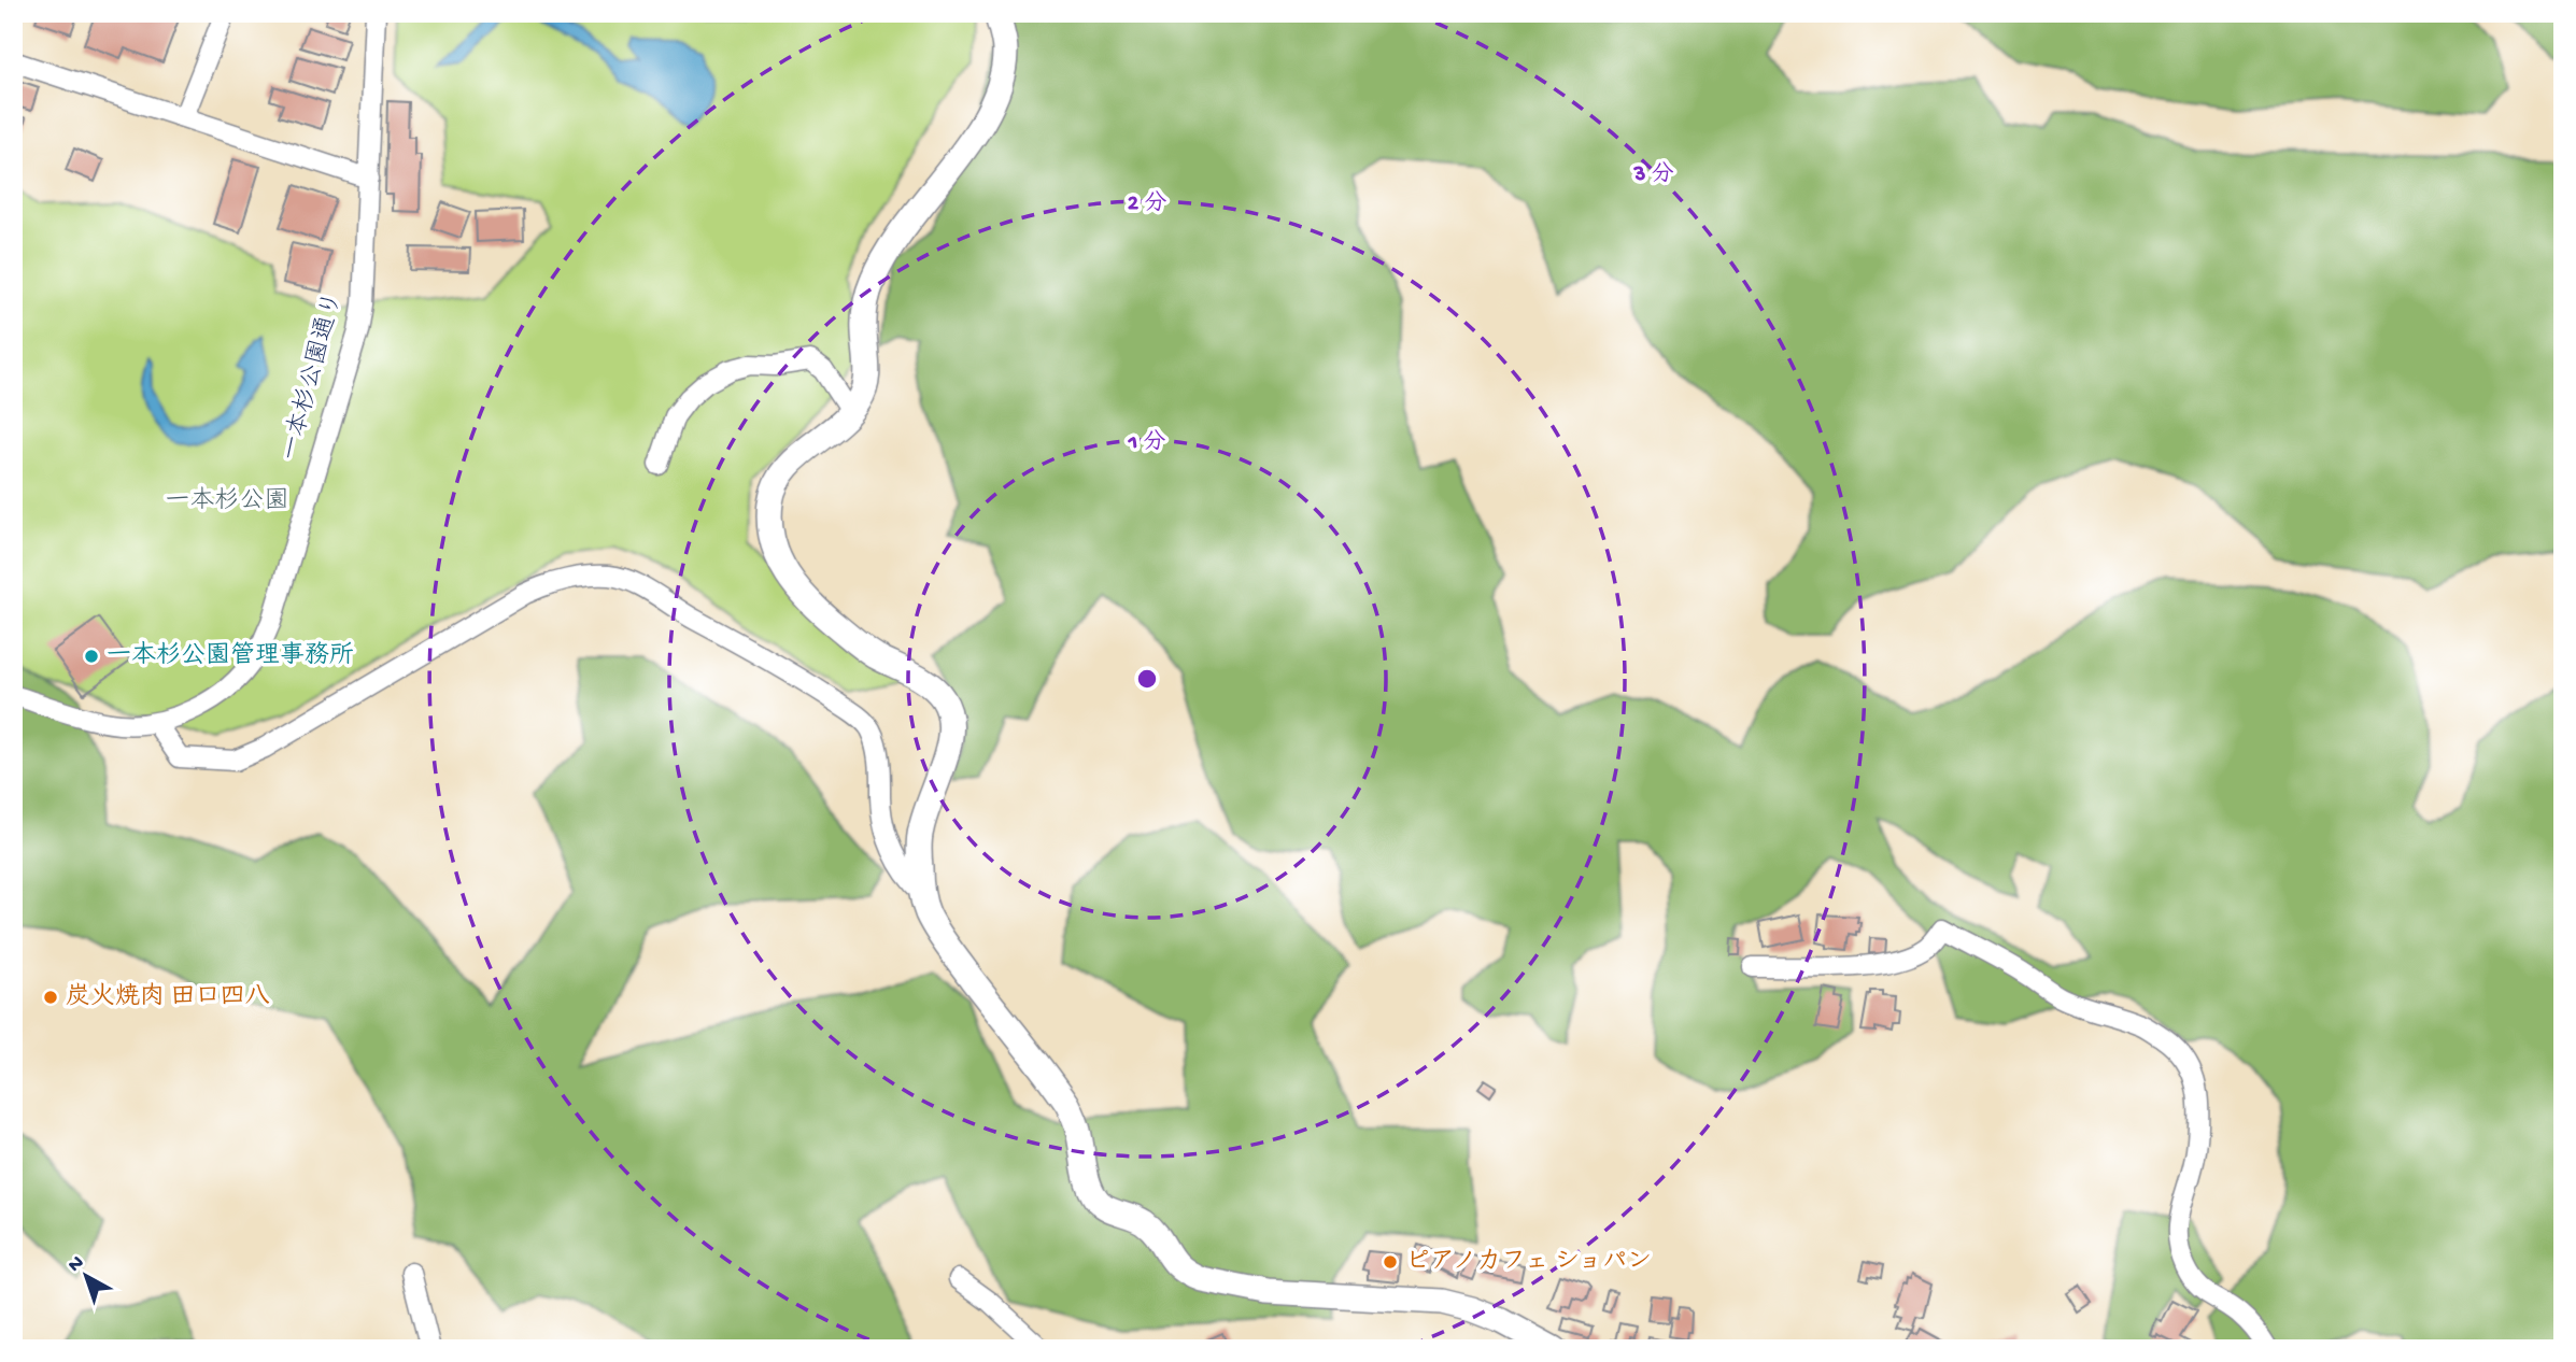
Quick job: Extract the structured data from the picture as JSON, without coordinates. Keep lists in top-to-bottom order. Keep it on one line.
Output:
{"streets":{"street":["一本杉公園通り"]},"parks":["一本杉公園"],"places":["一本杉公園管理事務所","炭火焼肉 田口四八","ピアノカフェ ショパン"],"north":"top left","rings":["3 分","2 分","1 分"]}
